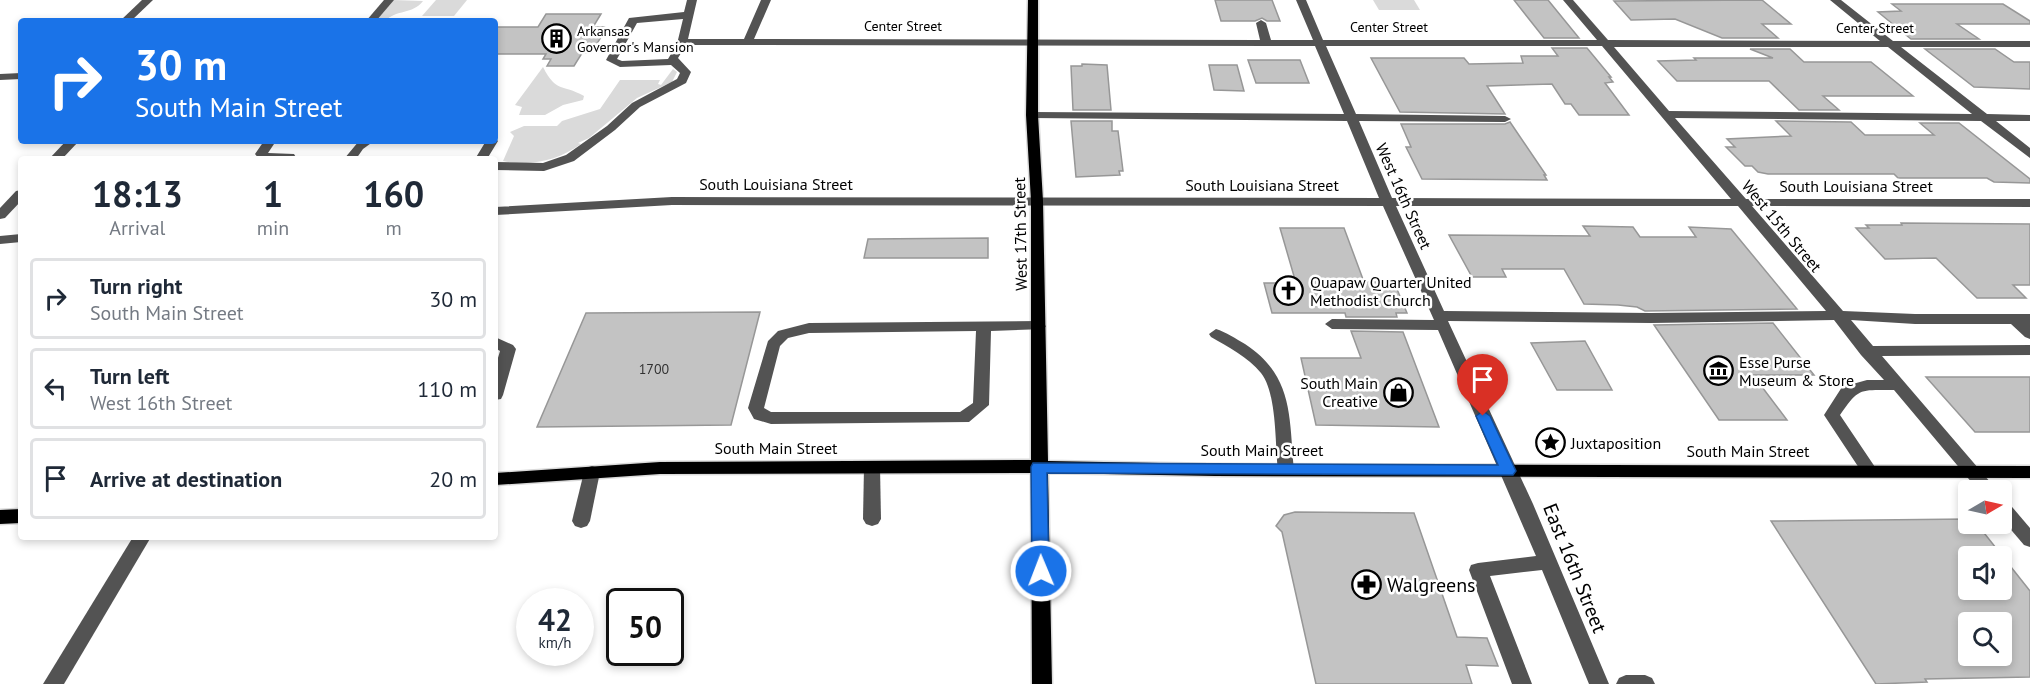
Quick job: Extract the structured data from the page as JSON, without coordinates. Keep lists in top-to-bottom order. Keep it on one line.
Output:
{"streets":{"main road":["West 17th Street","South Main Street"],"street":["Center Street","South Louisiana Street","West 16th Street","West 15th Street","East 16th Street"]},"crossings":[["Center Street","West 16th Street"],["Center Street","West 15th Street"],["Center Street","West 17th Street"],["South Louisiana Street","West 16th Street"],["South Louisiana Street","West 15th Street"],["South Louisiana Street","West 17th Street"],["West 16th Street","South Main Street"],["West 16th Street","East 16th Street"],["West 15th Street","South Main Street"],["West 17th Street","South Main Street"],["South Main Street","East 16th Street"]],"places":{"building":["Arkansas Governor's Mansion"],"church":["Quapaw Quarter United Methodist Church"],"museum":["Esse Purse Museum & Store"],"shop":["South Main Creative"],"place":["Juxtaposition"],"pharmacy":["Walgreens"]},"house_numbers":["1700"],"north":"right","page":{"turn":["30 m","South Main Street"],"eta":["18:13","Arrival","1","min","160","m"],"list":[{"name":"Turn right","note":"South Main Street","value":"30 m"},{"name":"Turn left","note":"West 16th Street","value":"110 m"},{"name":"Arrive at destination","value":"20 m"}],"speed":"42 km/h","limit":"50"}}
